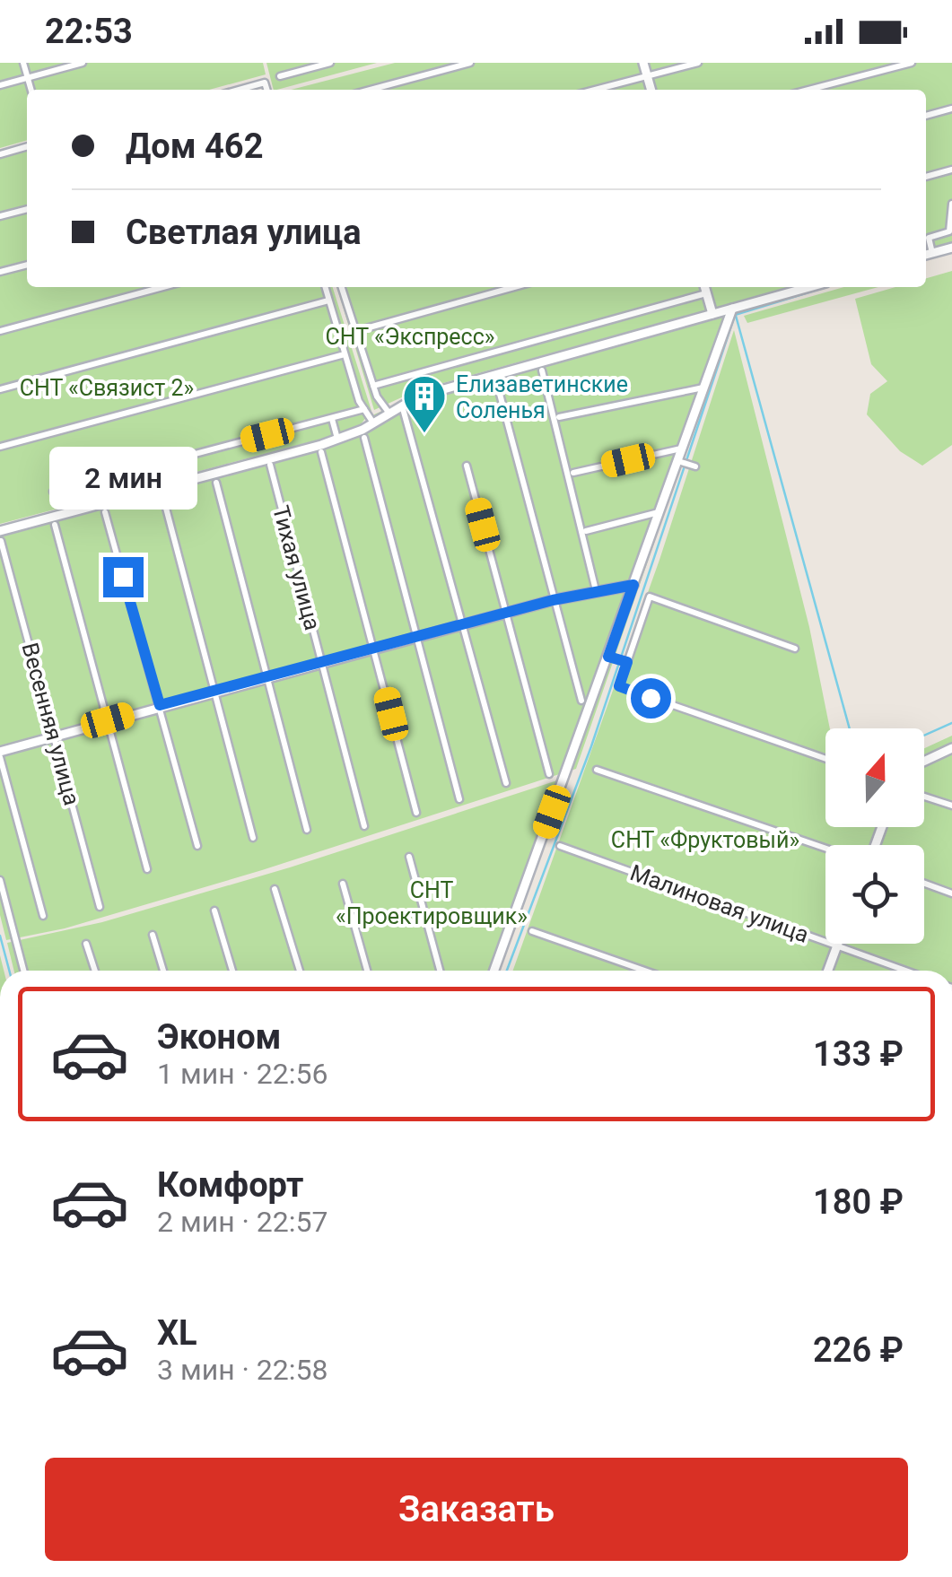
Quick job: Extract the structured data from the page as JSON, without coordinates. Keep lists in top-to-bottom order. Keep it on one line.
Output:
{"streets":{"street":["Тихая улица","Весенняя улица","Малиновая улица"]},"parks":["СНТ «Экспресс»","СНТ «Связист 2»","СНТ «Фруктовый»","СНТ «Проектировщик»"],"places":{"building":["Елизаветинские Соленья"]},"north":"top","page":{"status":"22:53","banner":["Дом 462","Светлая улица"],"bubble":"2 мин","list":[{"name":"Эконом","note":"1 мин · 22:56","value":"133 ₽"},{"name":"Комфорт","note":"2 мин · 22:57","value":"180 ₽"},{"name":"XL","note":"3 мин · 22:58","value":"226 ₽"}],"buttons":"Заказать"}}
